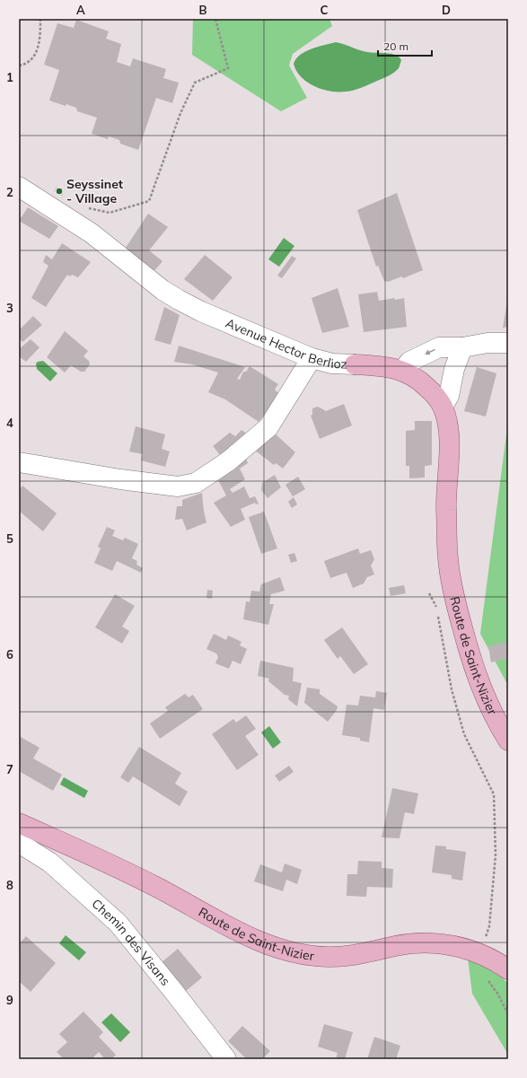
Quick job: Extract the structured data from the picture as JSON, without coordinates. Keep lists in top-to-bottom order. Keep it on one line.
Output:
{"streets":{"main road":["Avenue Hector Berlioz","Route de Saint-Nizier"],"street":["Chemin des Visans"]},"crossings":[["Avenue Hector Berlioz","Route de Saint-Nizier"]],"places":["Seyssinet - Village"],"scale_bar":"20 m","grid":{"columns":["A","B","C","D"],"rows":["1","2","3","4","5","6","7","8","9"]}}
